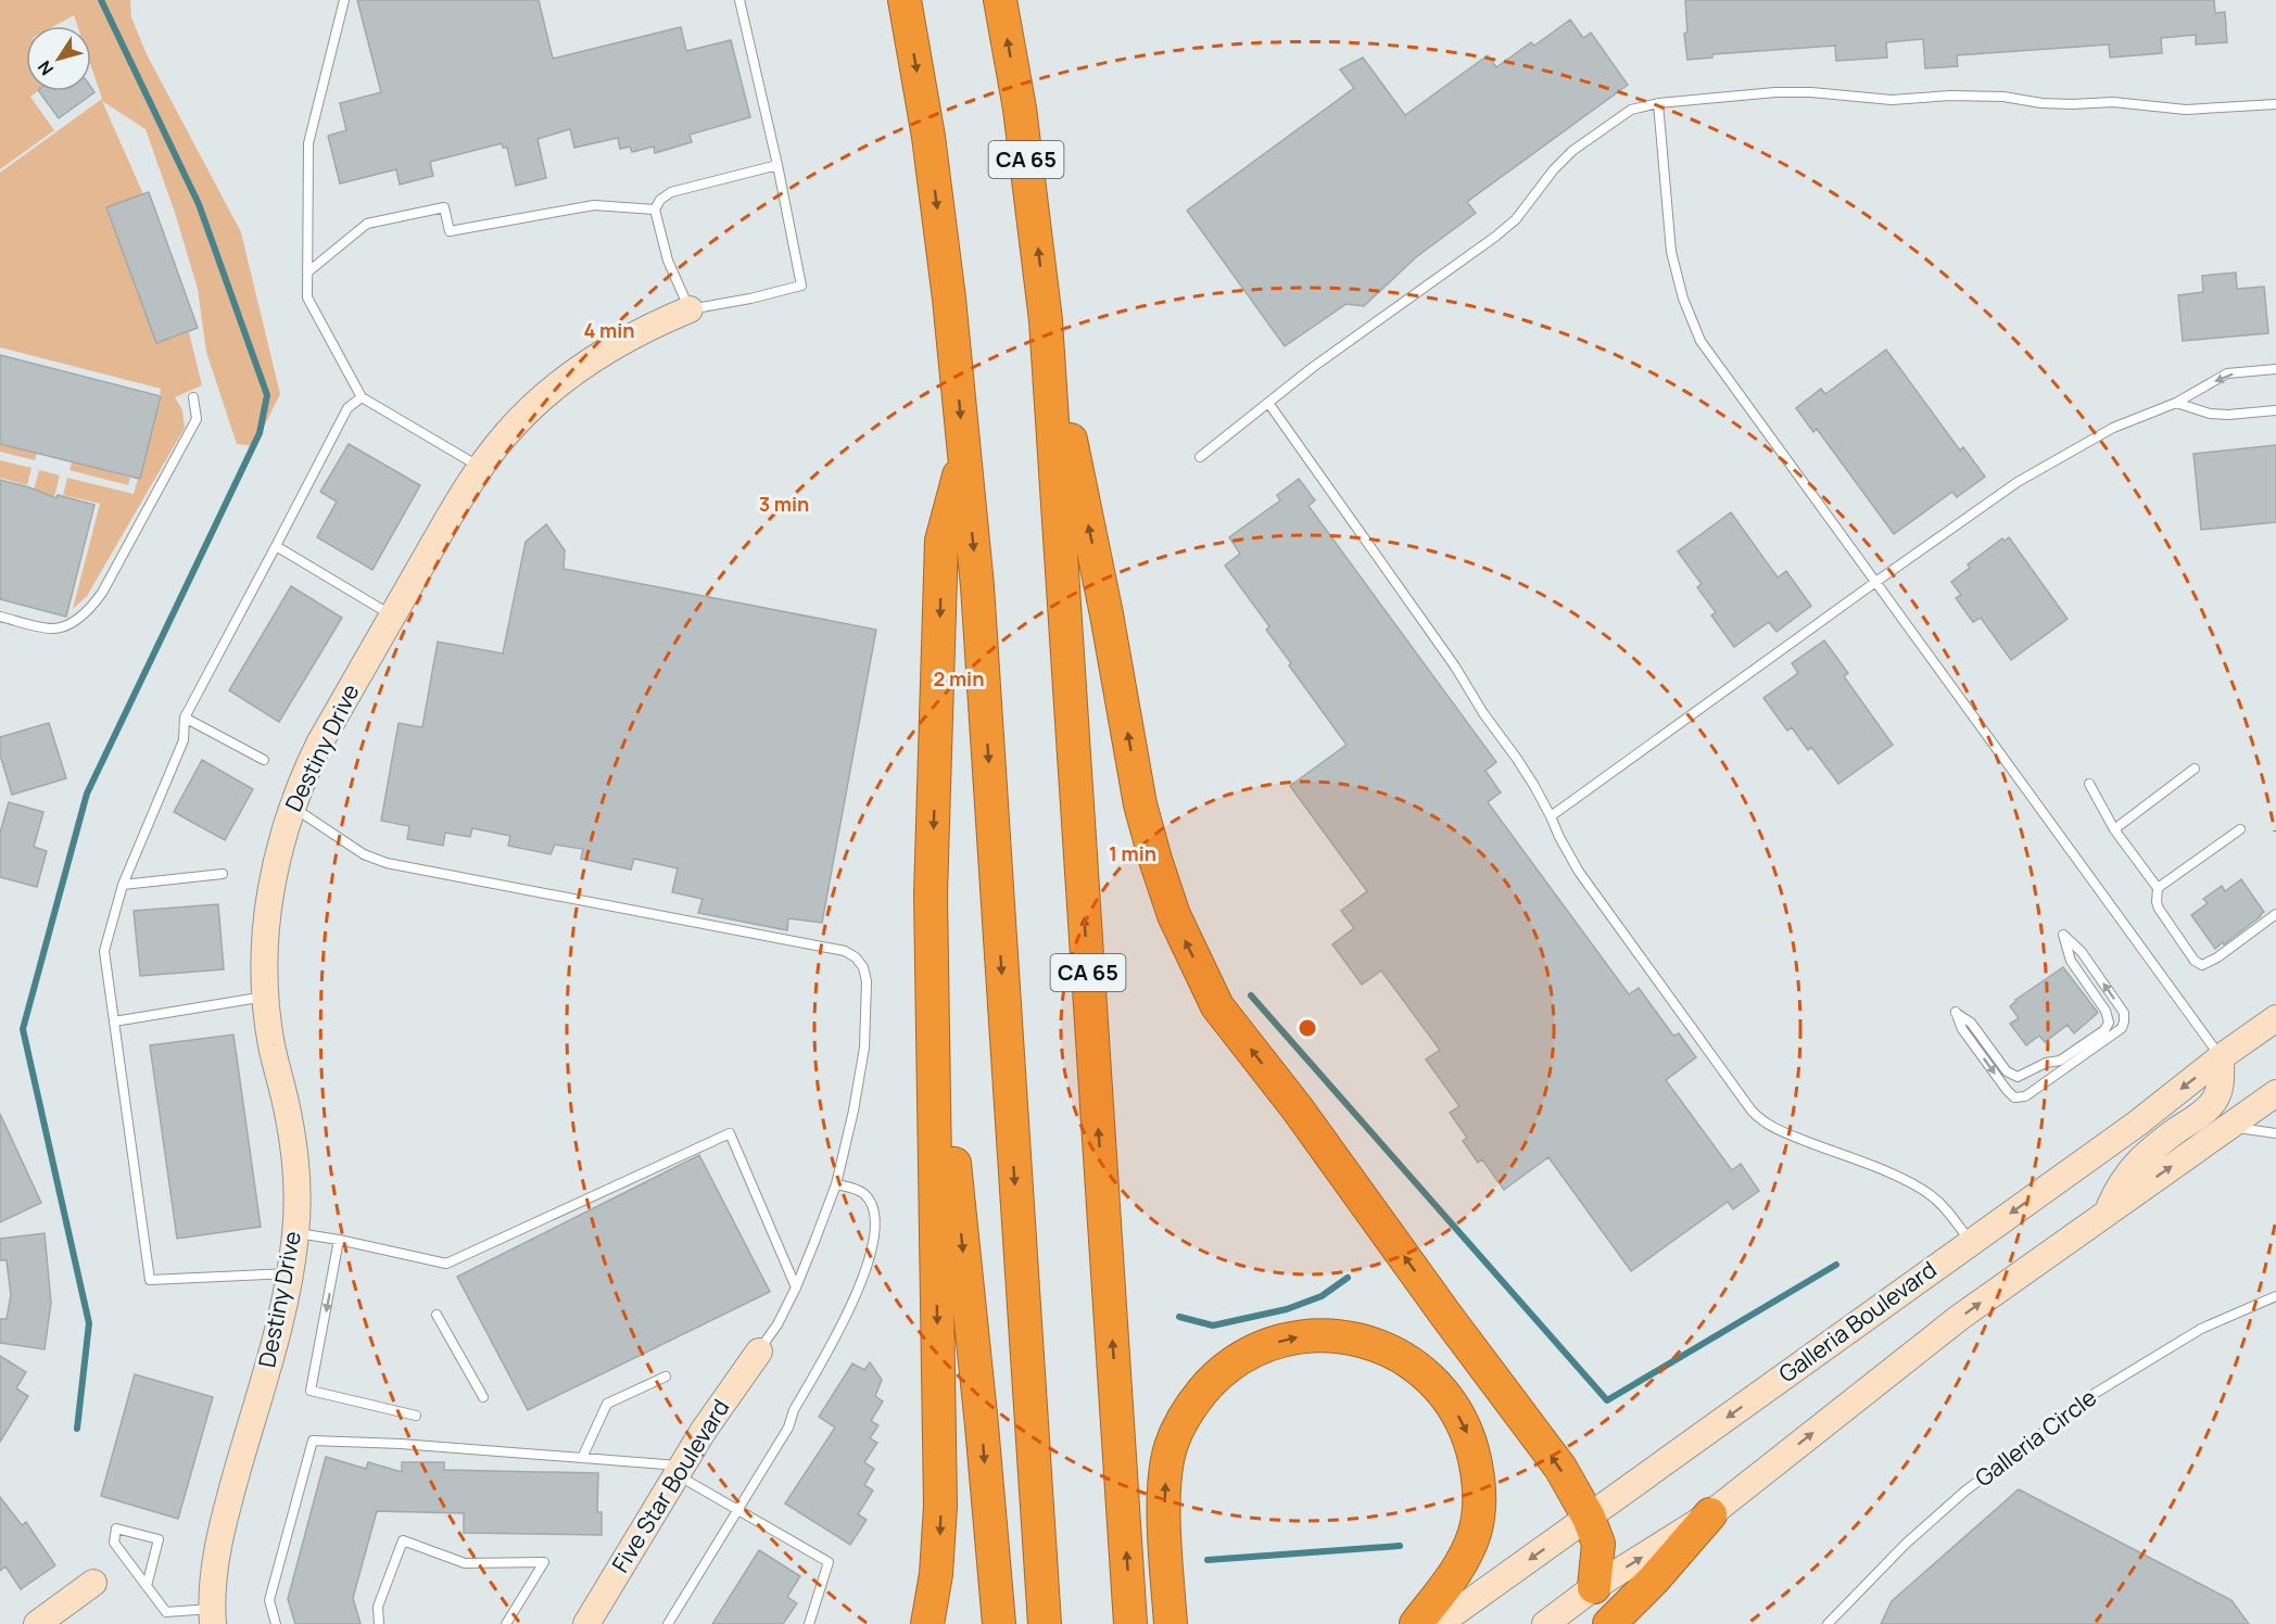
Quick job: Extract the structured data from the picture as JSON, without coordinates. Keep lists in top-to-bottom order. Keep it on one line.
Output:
{"streets":{"highway":["CA 65"],"main road":["Destiny Drive","Galleria Boulevard","Five Star Boulevard"],"lane":["Galleria Circle"]},"north":"bottom left","rings":["4 min","3 min","2 min","1 min"]}
